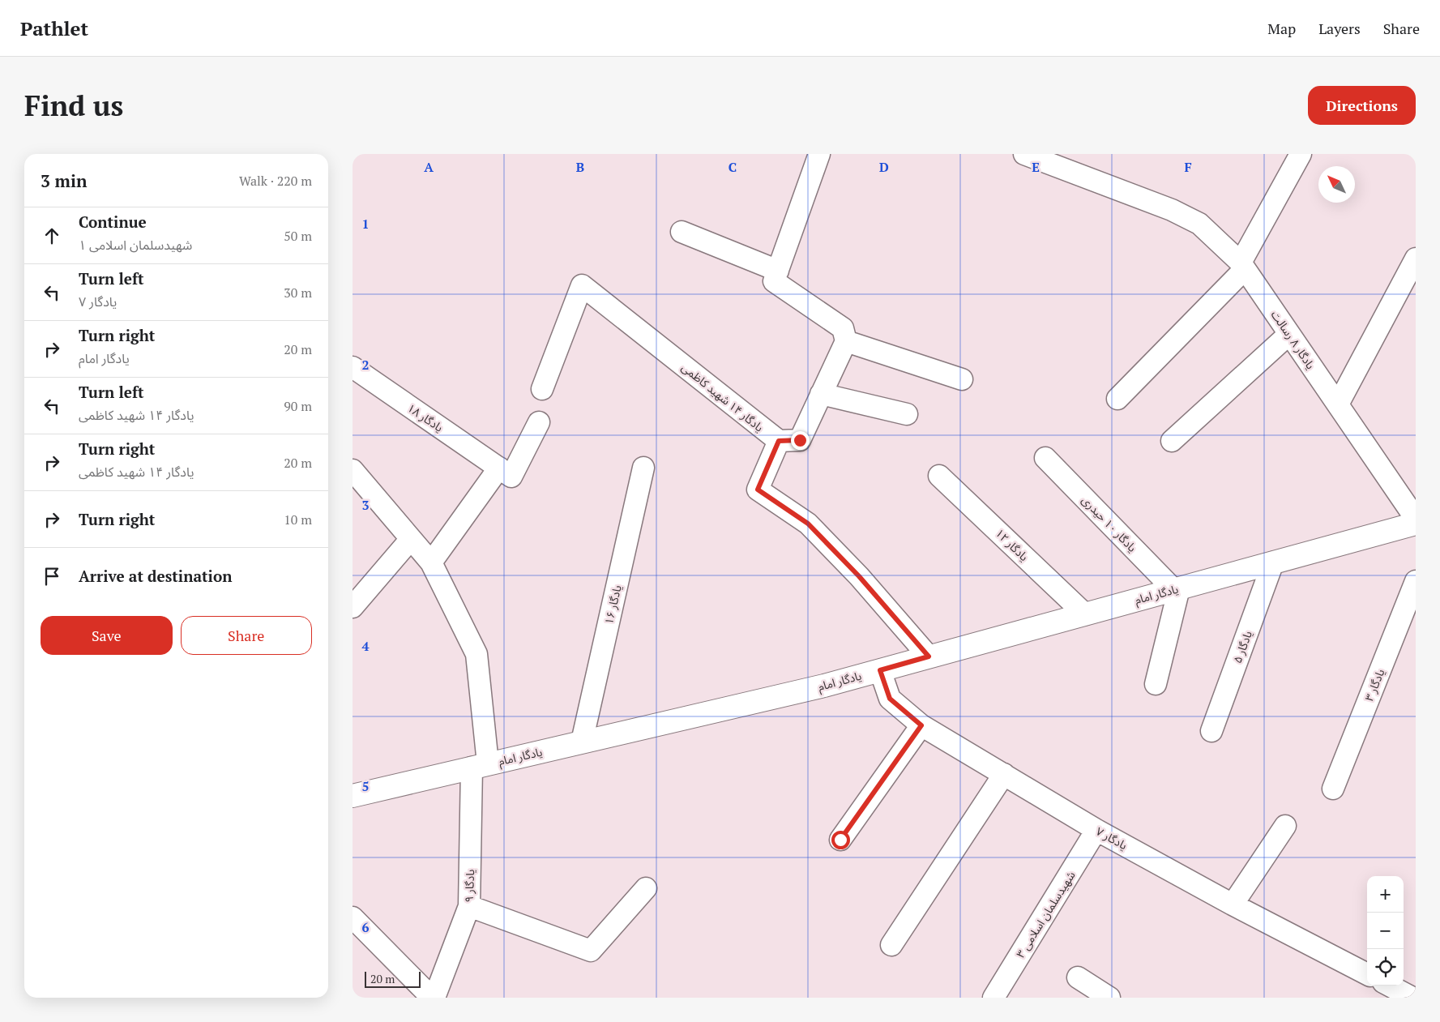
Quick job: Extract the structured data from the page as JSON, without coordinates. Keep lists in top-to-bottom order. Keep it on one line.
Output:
{"streets":{"main road":["یادگار امام"],"street":["یادگار ۸ رسالت","یادگار ۱۴ شهید کاظمی","یادگار ۱۸","یادگار ۱۰ حیدری","یادگار ۱۲","یادگار ۱۶","یادگار ۵","یادگار ۳","یادگار ۷","یادگار ۹","شهیدسلمان اسلامی ۳"]},"crossings":[["یادگار ۱۰ حیدری","یادگار امام"],["یادگار ۱۲","یادگار امام"],["یادگار امام","یادگار ۱۶"],["یادگار امام","یادگار ۵"],["یادگار امام","یادگار ۷"],["یادگار امام","یادگار ۹"],["یادگار ۷","شهیدسلمان اسلامی ۳"]],"scale_bar":"20 m","north":"top left","page":{"header":"Pathlet","nav":["Map","Layers","Share"],"buttons":["Directions",["Save","Share"]],"title":"Find us","heading":["3 min","Walk · 220 m"],"list":[["Continue","شهیدسلمان اسلامی ۱","50 m"],["Turn left","یادگار ۷","30 m"],["Turn right","یادگار امام","20 m"],["Turn left","یادگار ۱۴ شهید کاظمی","90 m"],["Turn right","یادگار ۱۴ شهید کاظمی","20 m"],["Turn right","10 m"],"Arrive at destination"],"map_buttons":["+","−"],"scale":"20 m"},"grid":{"columns":["A","B","C","D","E","F"],"rows":["1","2","3","4","5","6"]}}
